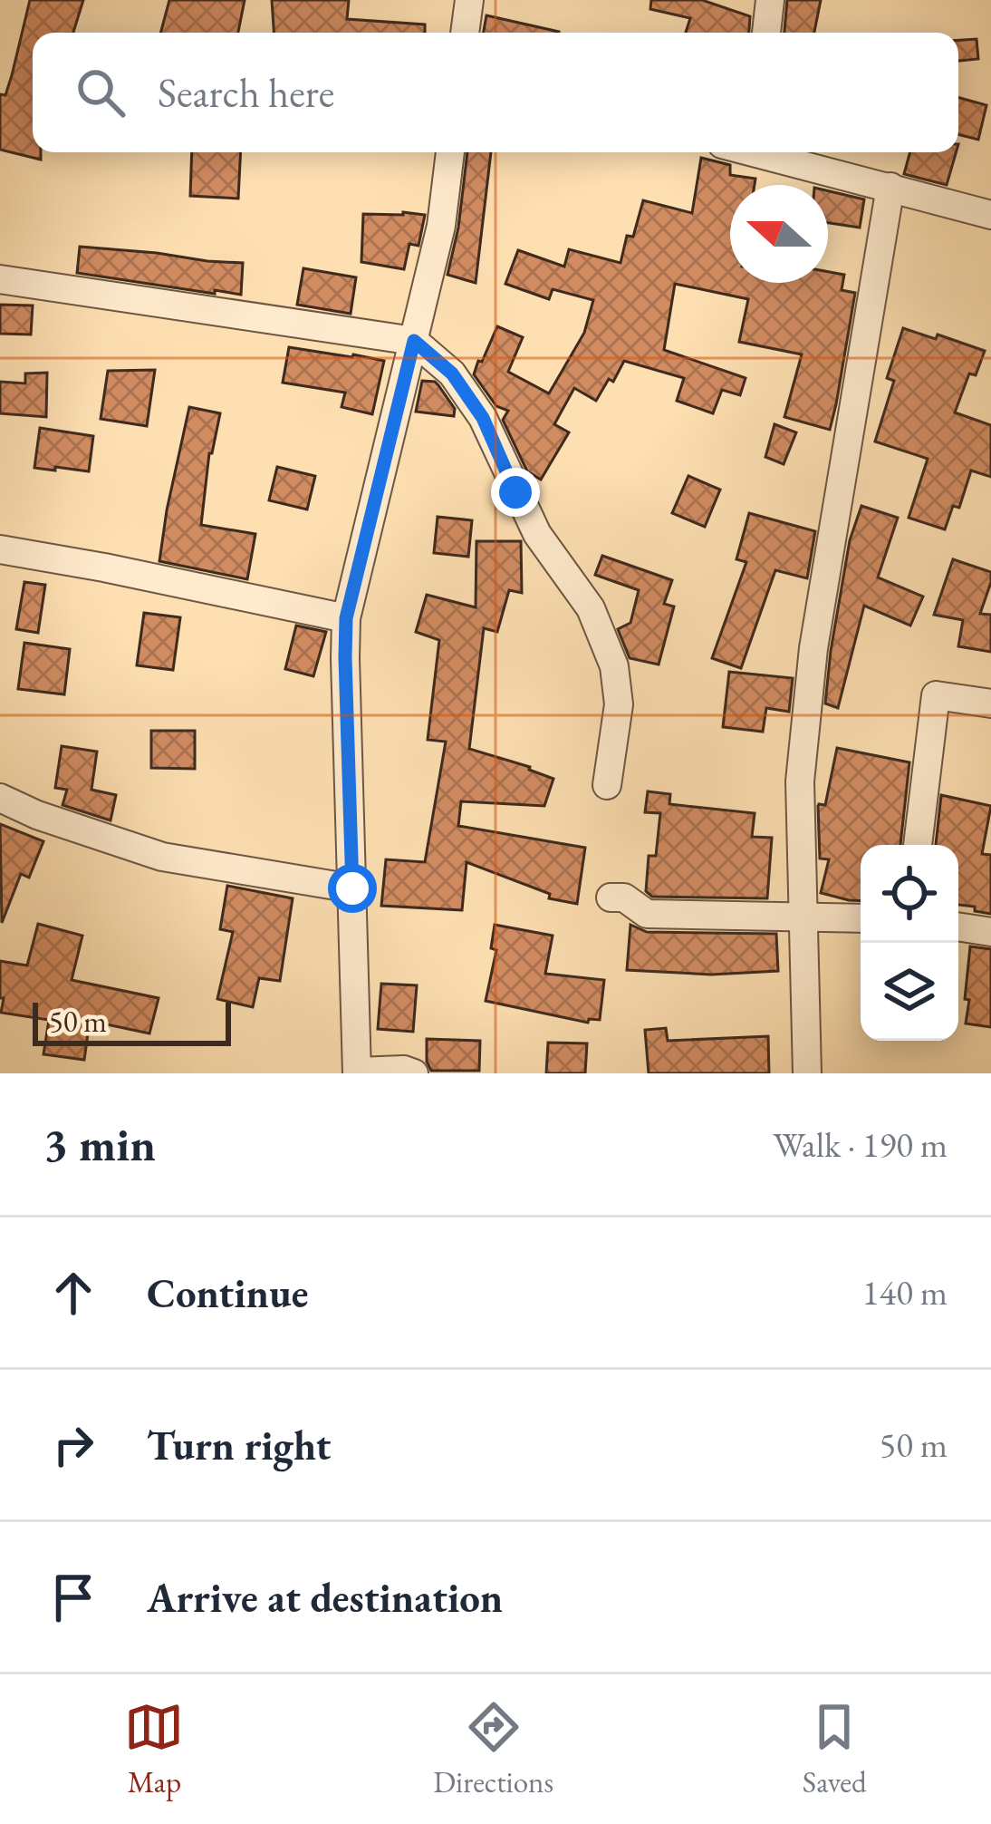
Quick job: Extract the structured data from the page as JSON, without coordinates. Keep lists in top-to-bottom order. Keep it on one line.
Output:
{"scale_bar":"50 m","north":"left","page":{"search":"Search here","scale":"50 m","heading":["3 min","Walk · 190 m"],"list":[["Continue","140 m"],["Turn right","50 m"],"Arrive at destination"],"nav":["Map","Directions","Saved"]}}
